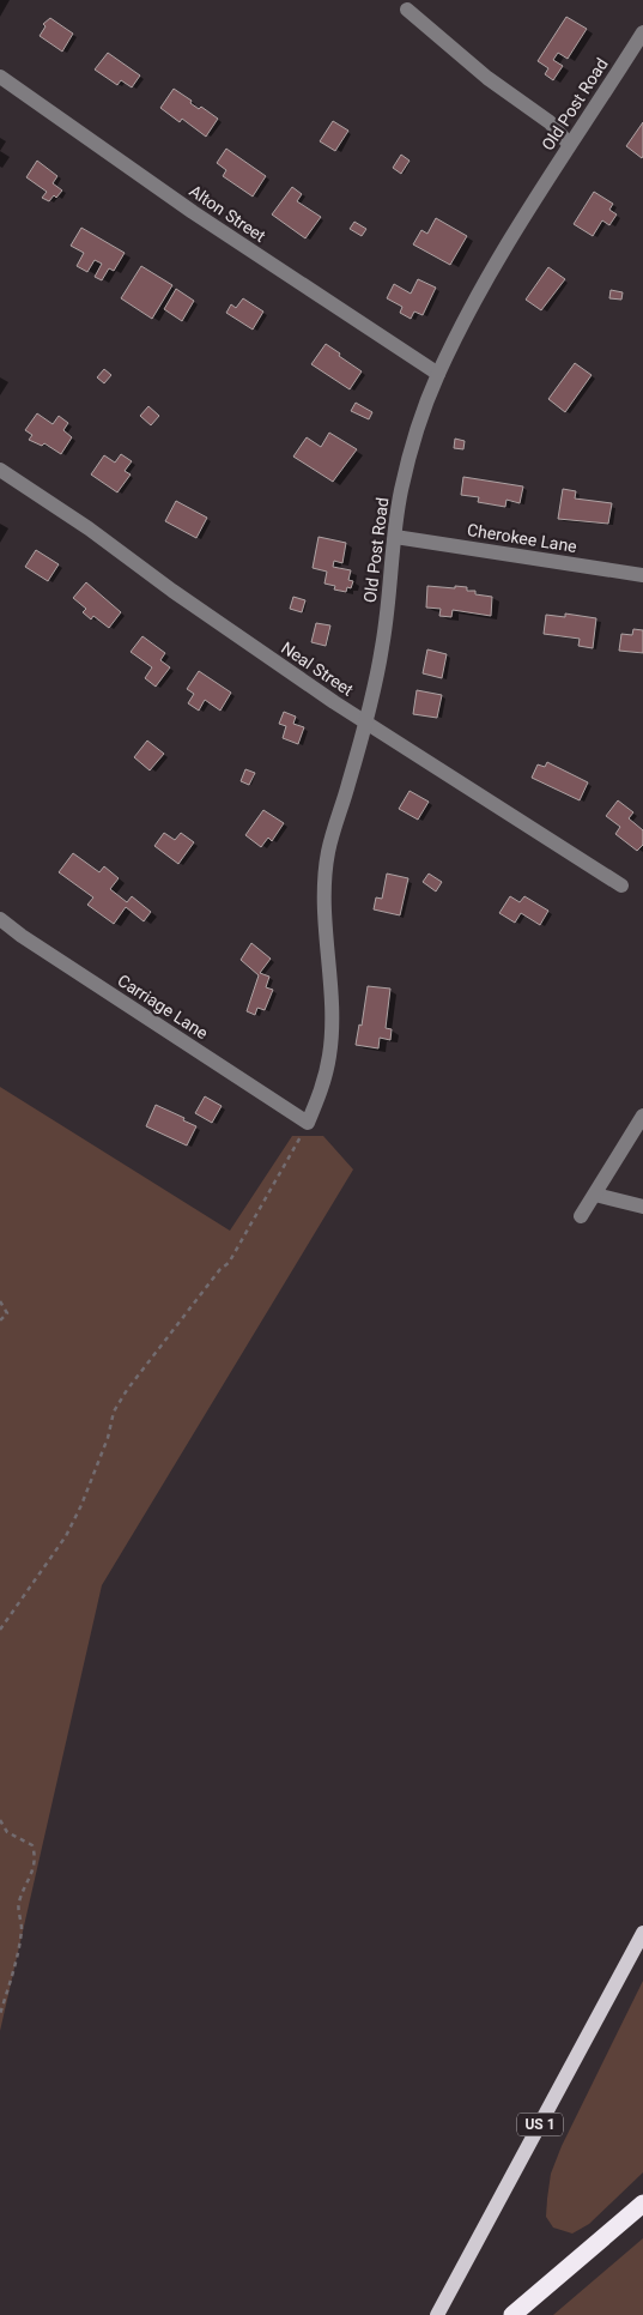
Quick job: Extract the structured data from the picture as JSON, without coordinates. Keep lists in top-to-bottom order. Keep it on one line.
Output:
{"streets":{"main road":["US 1"],"street":["Old Post Road","Alton Street","Cherokee Lane","Neal Street","Carriage Lane"]},"crossings":[["Old Post Road","Alton Street"],["Old Post Road","Cherokee Lane"],["Old Post Road","Neal Street"],["Old Post Road","Carriage Lane"]]}
